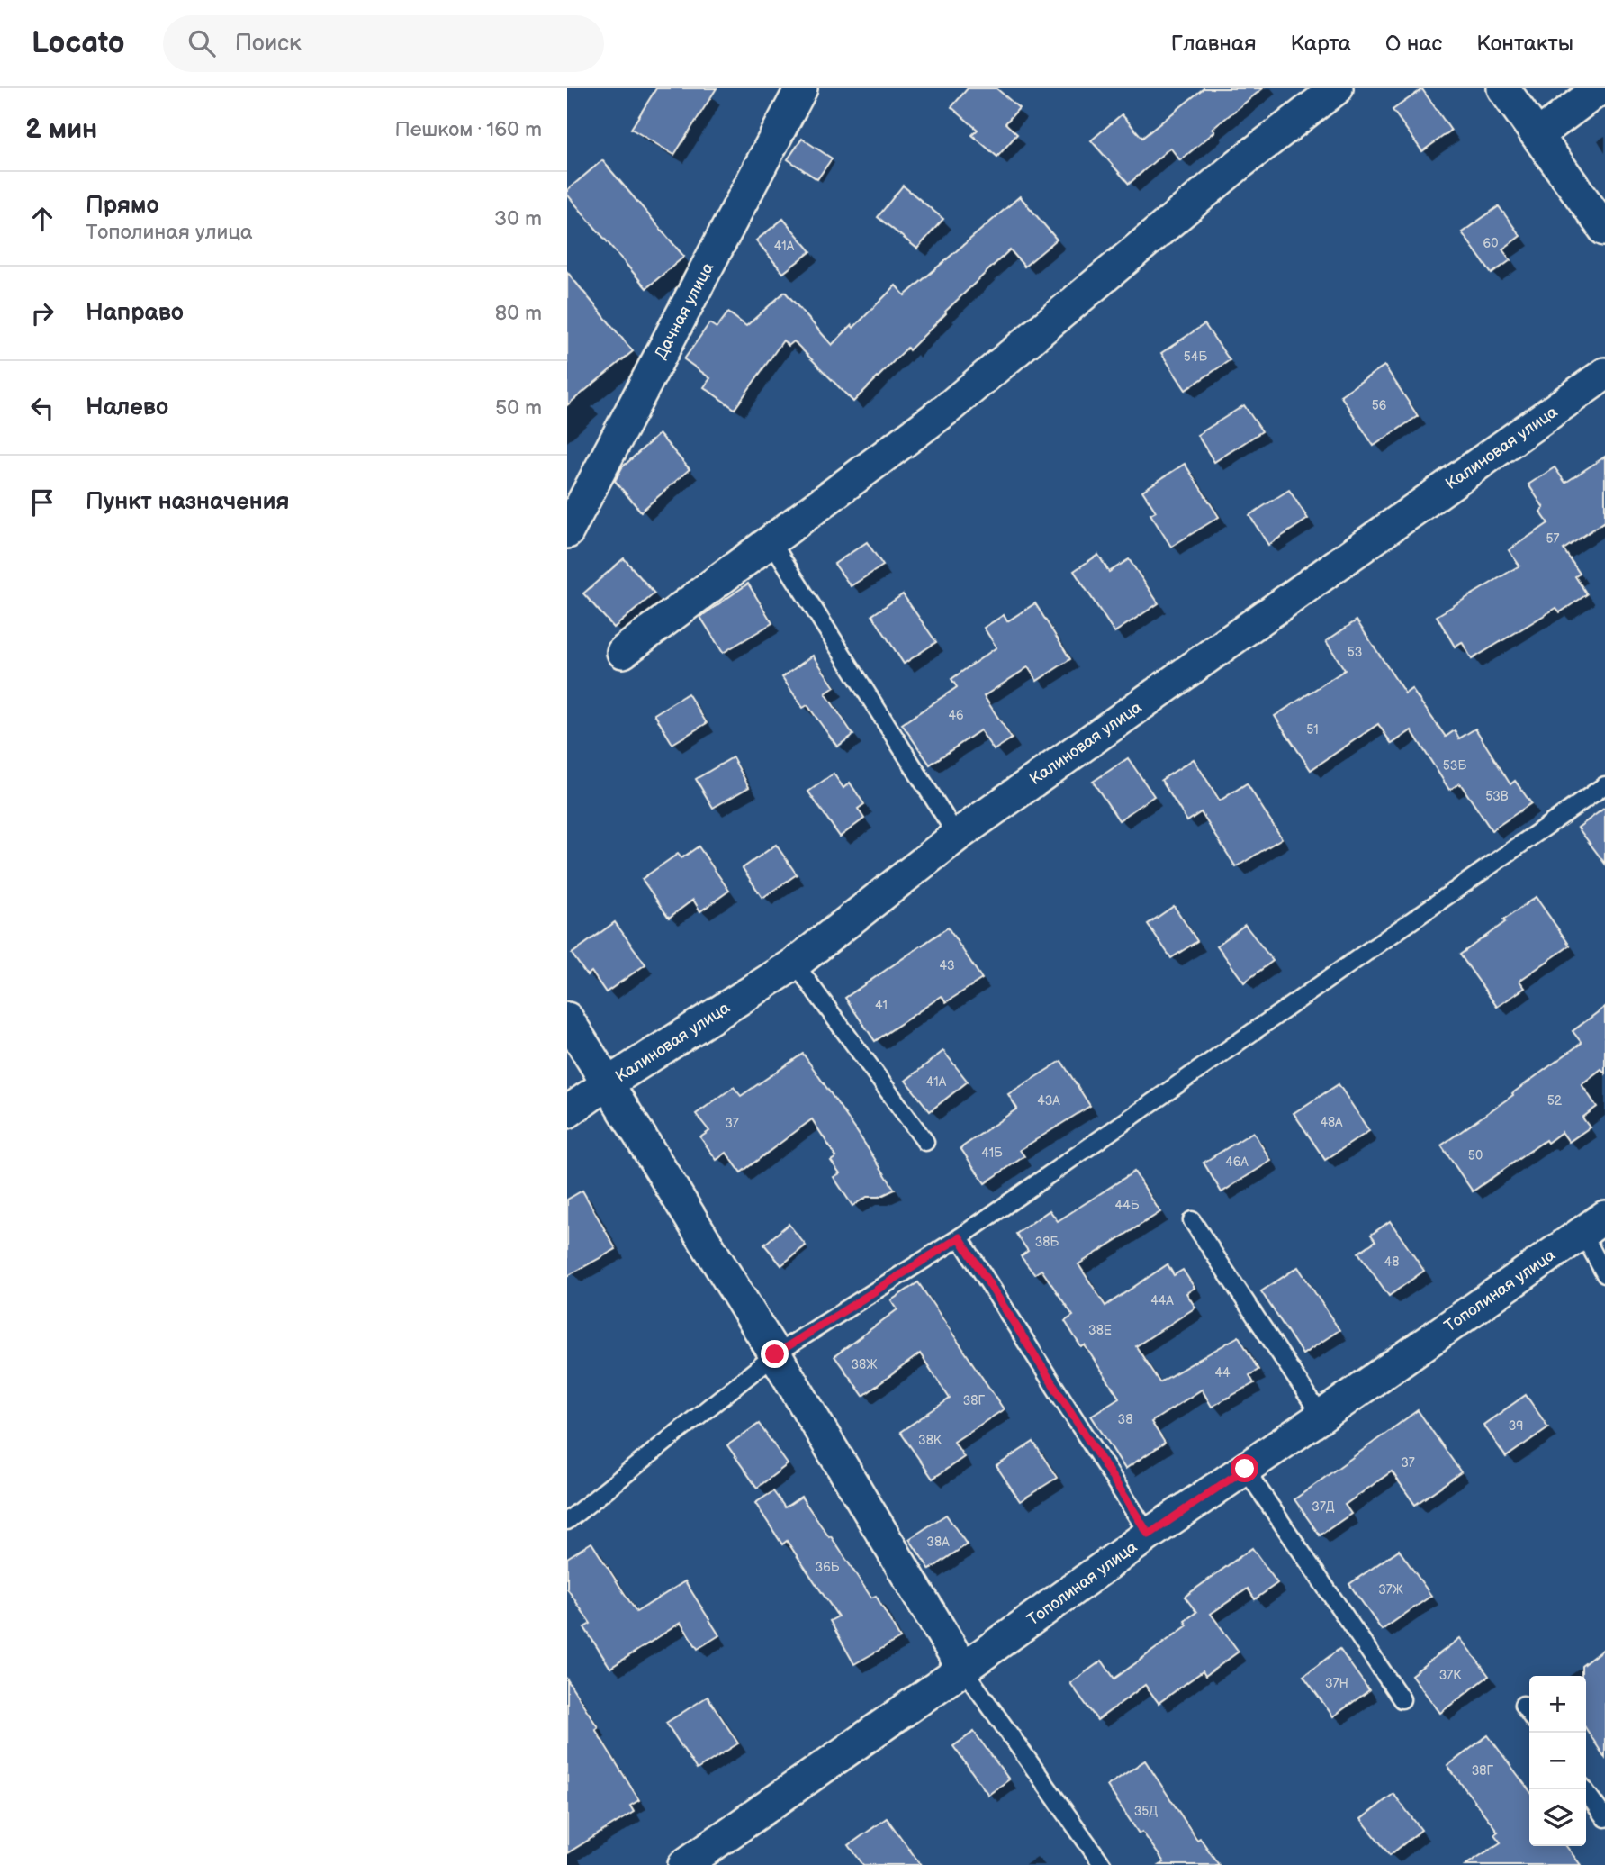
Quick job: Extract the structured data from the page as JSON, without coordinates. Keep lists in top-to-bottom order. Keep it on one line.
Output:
{"streets":{"street":["Дачная улица","Калиновая улица","Тополиная улица"]},"house_numbers":["60","41А","54Б","56","57","53","46","51","53Б","53В","43","41","41А","43А","52","48А","37","41Б","50","46А","44Б","38Б","48","44А","38Е","38Ж","44","38Г","38","39","38К","37","37Д","38А","36Б","37Ж","37К","37Н","38Г","35Д"],"page":{"header":"Locato","search":"Поиск","nav":["Главная","Карта","О нас","Контакты"],"heading":["2 мин","Пешком · 160 m"],"list":[["Прямо","Тополиная улица","30 m"],["Направо","80 m"],["Налево","50 m"],"Пункт назначения"],"map_buttons":["+","−"]}}
